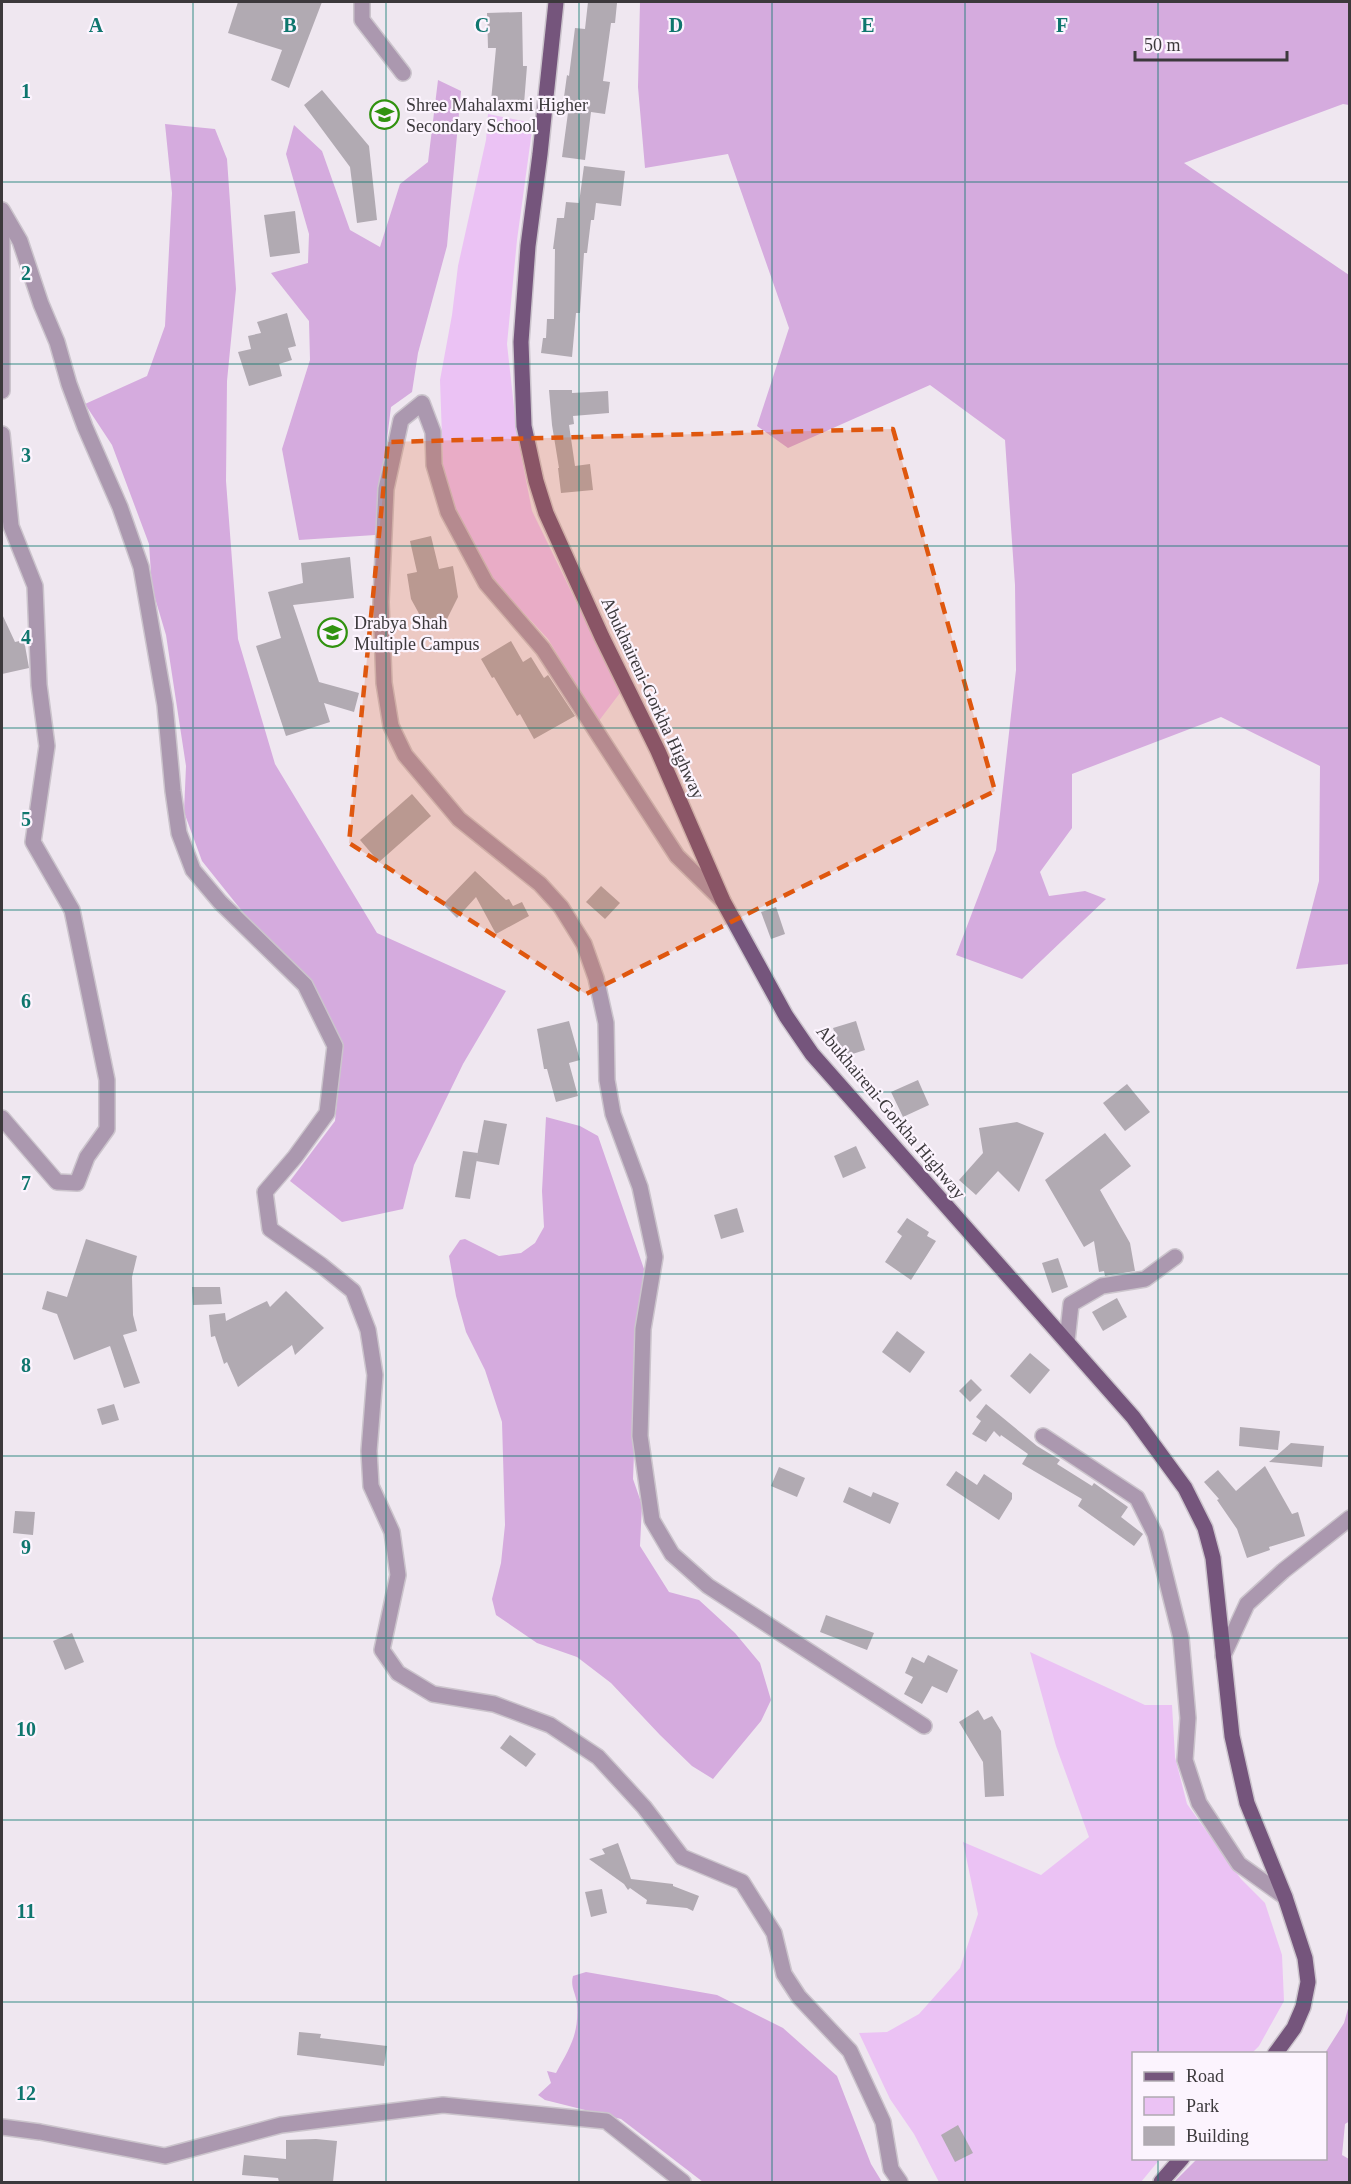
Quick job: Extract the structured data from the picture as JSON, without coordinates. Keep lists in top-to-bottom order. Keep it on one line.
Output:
{"streets":{"main road":["Abukhaireni-Gorkha Highway"]},"places":{"school or university":["Shree Mahalaxmi Higher Secondary School","Drabya Shah Multiple Campus"]},"legend":["Road","Park","Building"],"scale_bar":"50 m","grid":{"columns":["A","B","C","D","E","F"],"rows":["1","2","3","4","5","6","7","8","9","10","11","12"]}}
